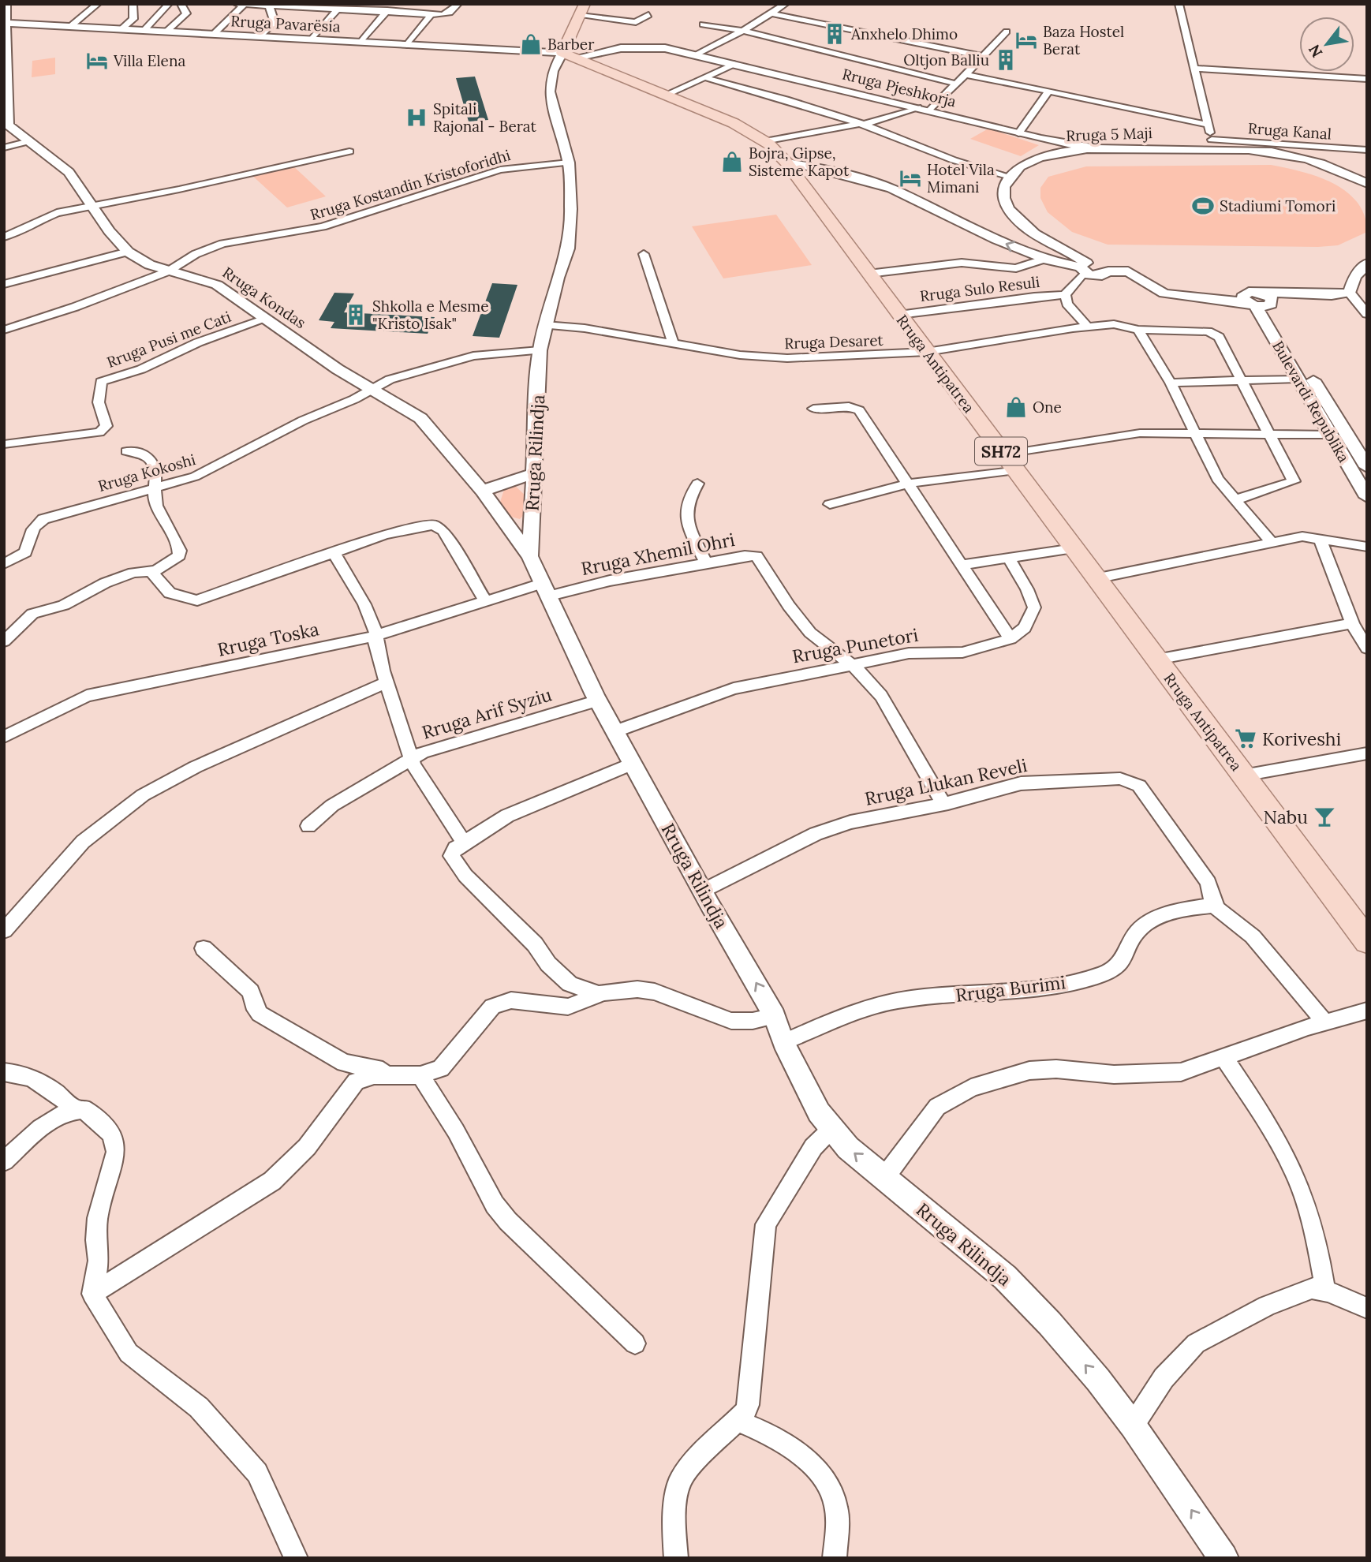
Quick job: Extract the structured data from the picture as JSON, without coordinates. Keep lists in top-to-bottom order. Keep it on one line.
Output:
{"streets":{"main road":["Rruga Antipatrea","SH72"],"street":["Rruga Pavarësia","Rruga Pjeshkorja","Rruga Kanal","Rruga 5 Maji","Rruga Kostandin Kristoforidhi","Rruga Sulo Resuli","Rruga Kondas","Rruga Pusi me Cati","Rruga Desaret","Bulevardi Republika","Rruga Rilindja","Rruga Kokoshi","Rruga Xhemil Ohri","Rruga Toska","Rruga Punetori","Rruga Arif Syziu","Rruga Llukan Reveli","Rruga Burimi"]},"crossings":[["Rruga Pavarësia","Rruga Pjeshkorja"],["Rruga Pavarësia","Rruga Kondas"],["Rruga Pavarësia","Rruga Antipatrea"],["Rruga Pavarësia","Rruga Rilindja"],["Rruga Pjeshkorja","Rruga 5 Maji"],["Rruga Kanal","Rruga 5 Maji"],["Rruga Kostandin Kristoforidhi","Rruga Kondas"],["Rruga Kostandin Kristoforidhi","Rruga Rilindja"],["Rruga Sulo Resuli","Rruga Antipatrea"],["Rruga Kondas","Rruga Pusi me Cati"],["Rruga Kondas","Rruga Rilindja"],["Rruga Kondas","Rruga Kokoshi"],["Rruga Desaret","Rruga Antipatrea"],["Rruga Desaret","Rruga Rilindja"],["Rruga Antipatrea","Rruga Rilindja"],["Rruga Rilindja","Rruga Kokoshi"],["Rruga Rilindja","Rruga Xhemil Ohri"],["Rruga Rilindja","Rruga Toska"],["Rruga Rilindja","Rruga Punetori"],["Rruga Rilindja","Rruga Arif Syziu"],["Rruga Rilindja","Rruga Llukan Reveli"],["Rruga Rilindja","Rruga Burimi"],["Rruga Xhemil Ohri","Rruga Toska"],["Rruga Xhemil Ohri","Rruga Punetori"],["Rruga Xhemil Ohri","Rruga Llukan Reveli"],["Rruga Llukan Reveli","Rruga Burimi"]],"one_way":["Rruga Rilindja"],"places":{"building":["Anxhelo Dhimo","Oltjon Balliu","Shkolla e Mesme \"Kristo Isak\""],"hotel":["Baza Hostel Berat","Villa Elena","Hotel Vila Mimani"],"shop":["Barber","Bojra, Gipse, Sisteme Kapot","One"],"hospital":["Spitali Rajonal - Berat"],"sports":["Stadiumi Tomori"],"supermarket":["Koriveshi"],"bar":["Nabu"]},"north":"bottom left"}
